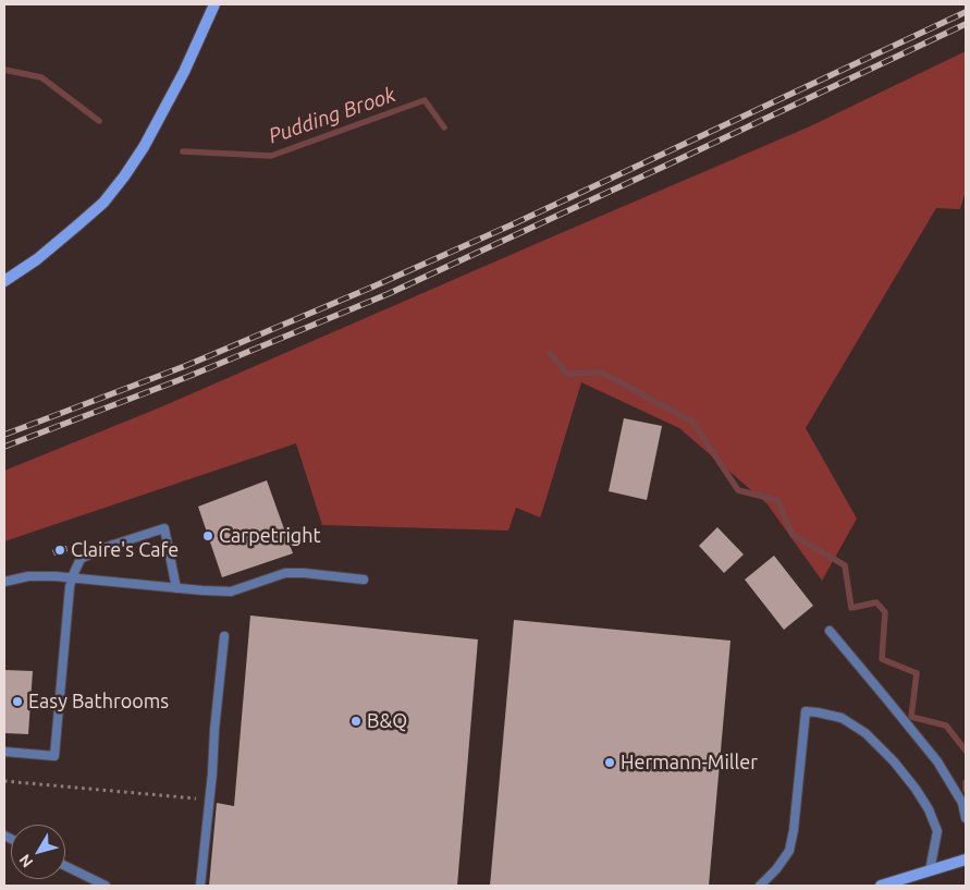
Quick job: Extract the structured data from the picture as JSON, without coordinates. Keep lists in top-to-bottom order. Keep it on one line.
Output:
{"water":["Pudding Brook"],"places":["Carpetright","Claire's Cafe","Easy Bathrooms","B&Q","Hermann-Miller"],"north":"bottom left"}
